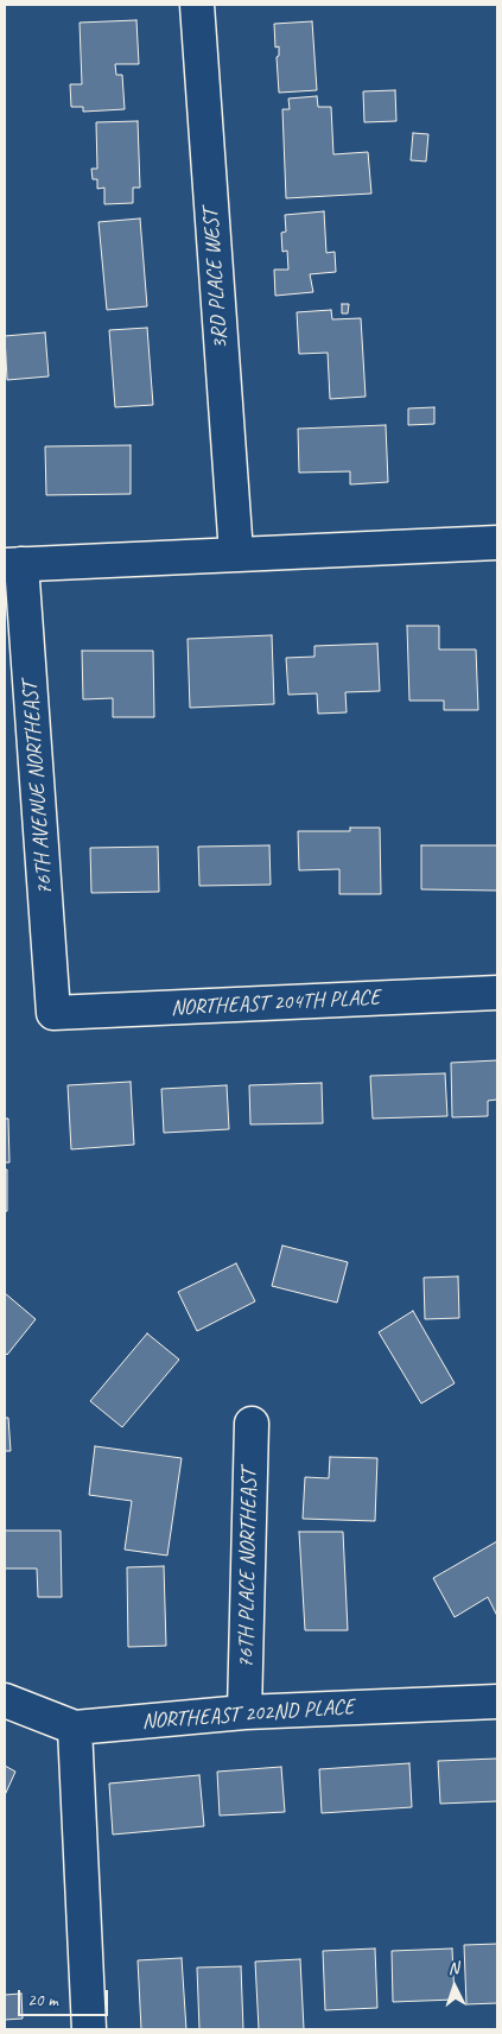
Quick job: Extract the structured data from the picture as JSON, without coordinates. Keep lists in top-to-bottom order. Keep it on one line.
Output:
{"streets":{"street":["3RD PLACE WEST","76TH AVENUE NORTHEAST","NORTHEAST 204TH PLACE","76TH PLACE NORTHEAST","NORTHEAST 202ND PLACE"]},"crossings":[["76TH AVENUE NORTHEAST","NORTHEAST 204TH PLACE"],["76TH PLACE NORTHEAST","NORTHEAST 202ND PLACE"]],"scale_bar":"20 m","north":"top"}
